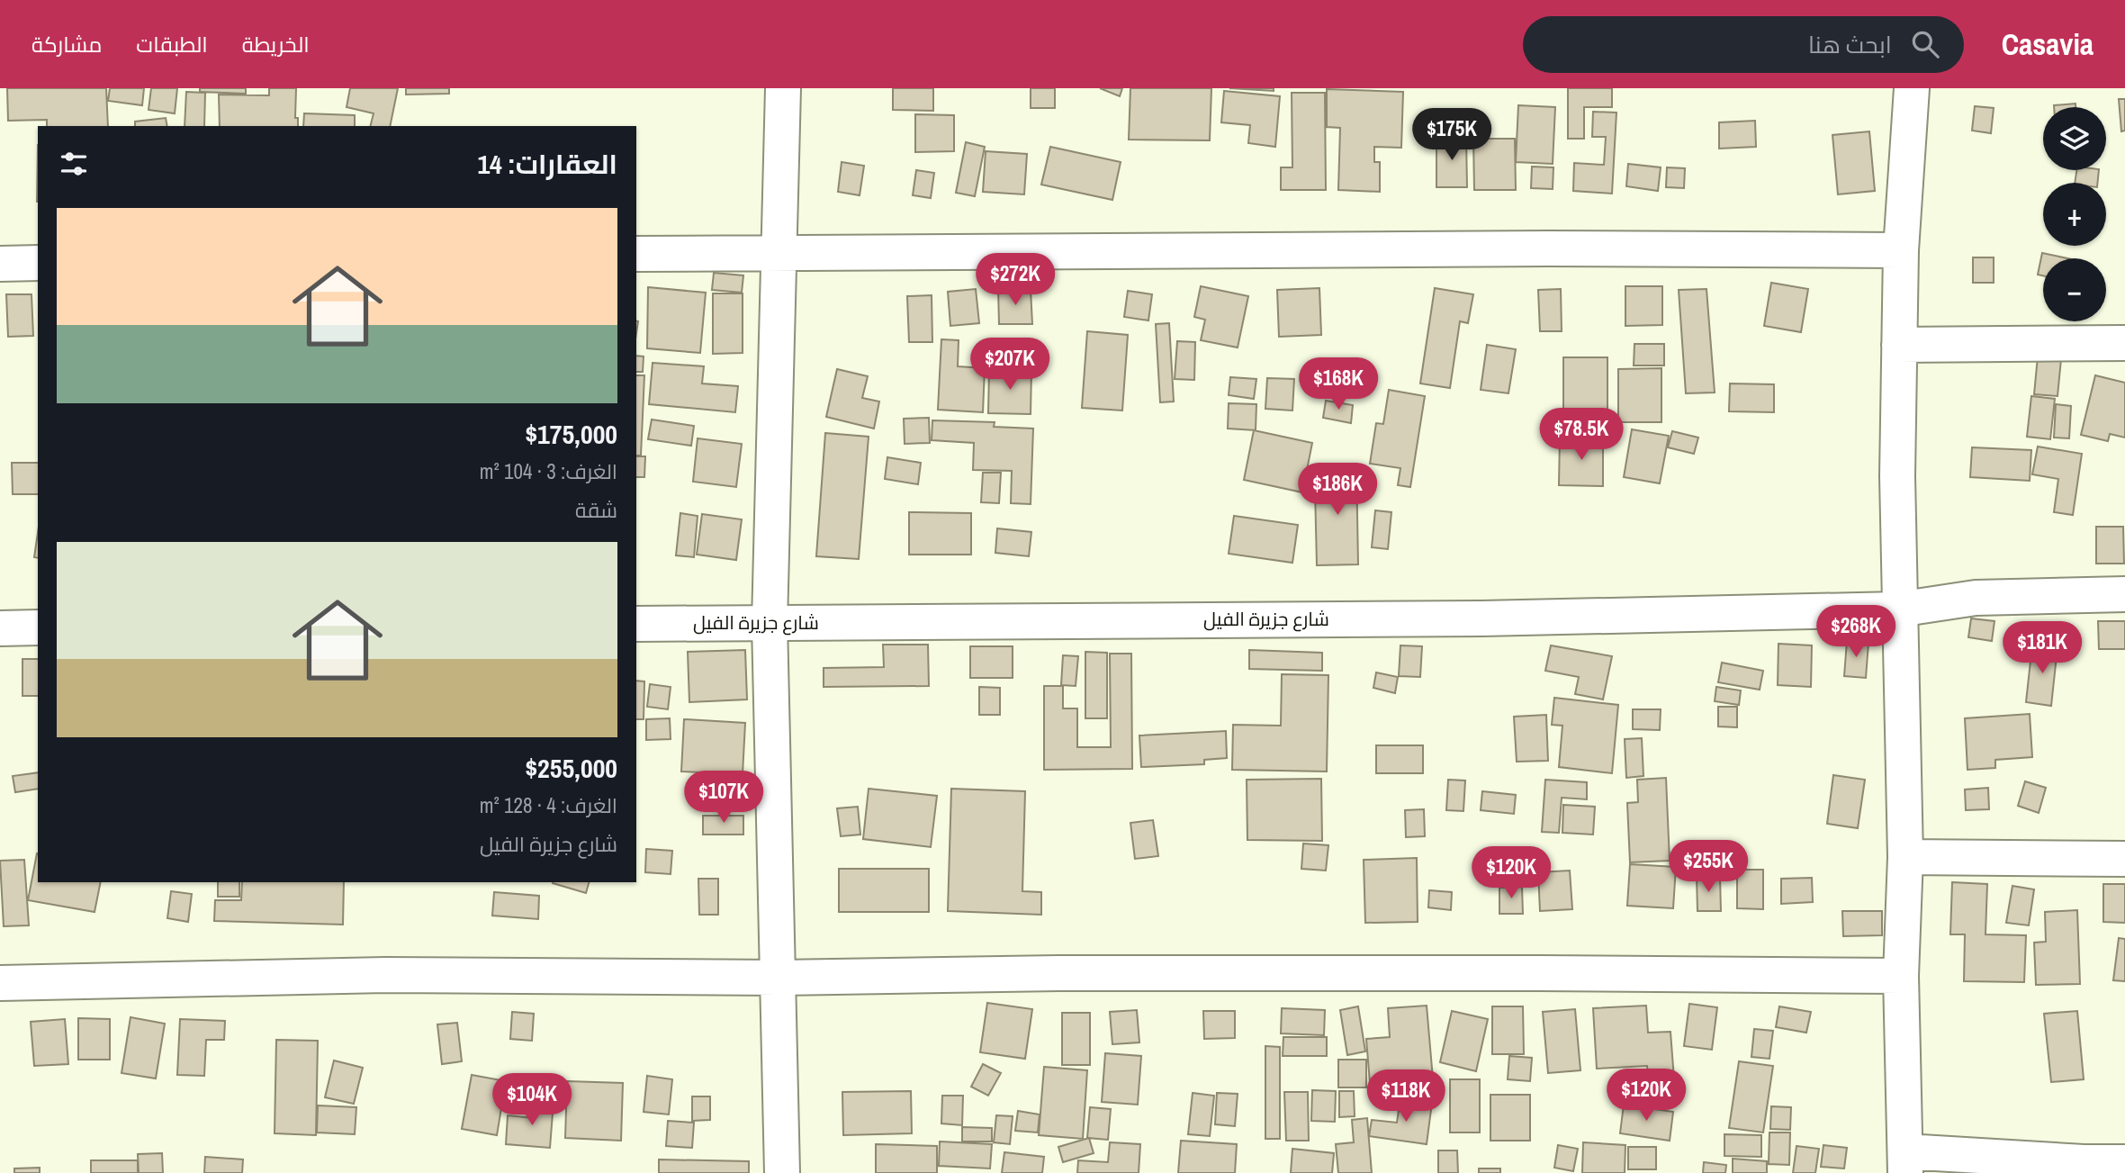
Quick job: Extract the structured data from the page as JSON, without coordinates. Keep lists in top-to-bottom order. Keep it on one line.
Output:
{"streets":{"street":["شارع جزيرة الفيل"]},"page":{"header":"Casavia","search":"ابحث هنا","nav":["الخريطة","الطبقات","مشاركة"],"map_buttons":["+","−"],"price":["$175K","$272K","$207K","$168K","$78.5K","$186K","$268K","$181K","$107K","$255K","$120K","$120K","$118K","$104K"],"heading":"العقارات: 14","list":[{"name":"$175,000","note":"الغرف: 3 · 104 m² · شقة"},{"name":"$255,000","note":"الغرف: 4 · 128 m² · شارع جزيرة الفيل"}]}}
